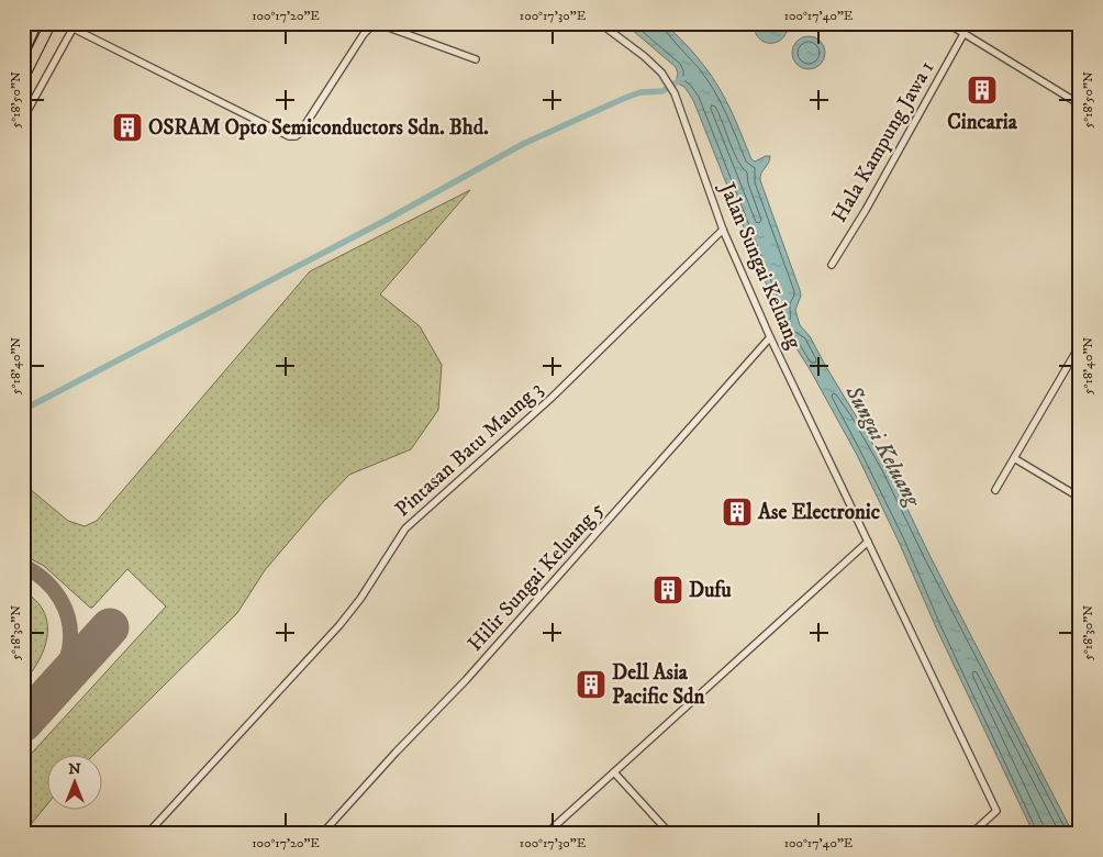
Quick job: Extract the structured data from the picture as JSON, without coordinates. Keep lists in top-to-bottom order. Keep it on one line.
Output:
{"streets":{"street":["Hala Kampung Jawa 1","Jalan Sungai Keluang","Pintasan Batu Maung 3","Hilir Sungai Keluang 5"]},"crossings":[["Jalan Sungai Keluang","Pintasan Batu Maung 3"],["Jalan Sungai Keluang","Hilir Sungai Keluang 5"]],"water":["Sungai Keluang"],"places":{"building":["Cincaria","OSRAM Opto Semiconductors Sdn. Bhd.","Ase Electronic","Dufu","Dell Asia Pacific Sdn"]},"north":"top","coordinates":["100°17'20\"E","100°17'30\"E","100°17'40\"E","5°18'50\"N","5°18'40\"N","5°18'30\"N"]}
